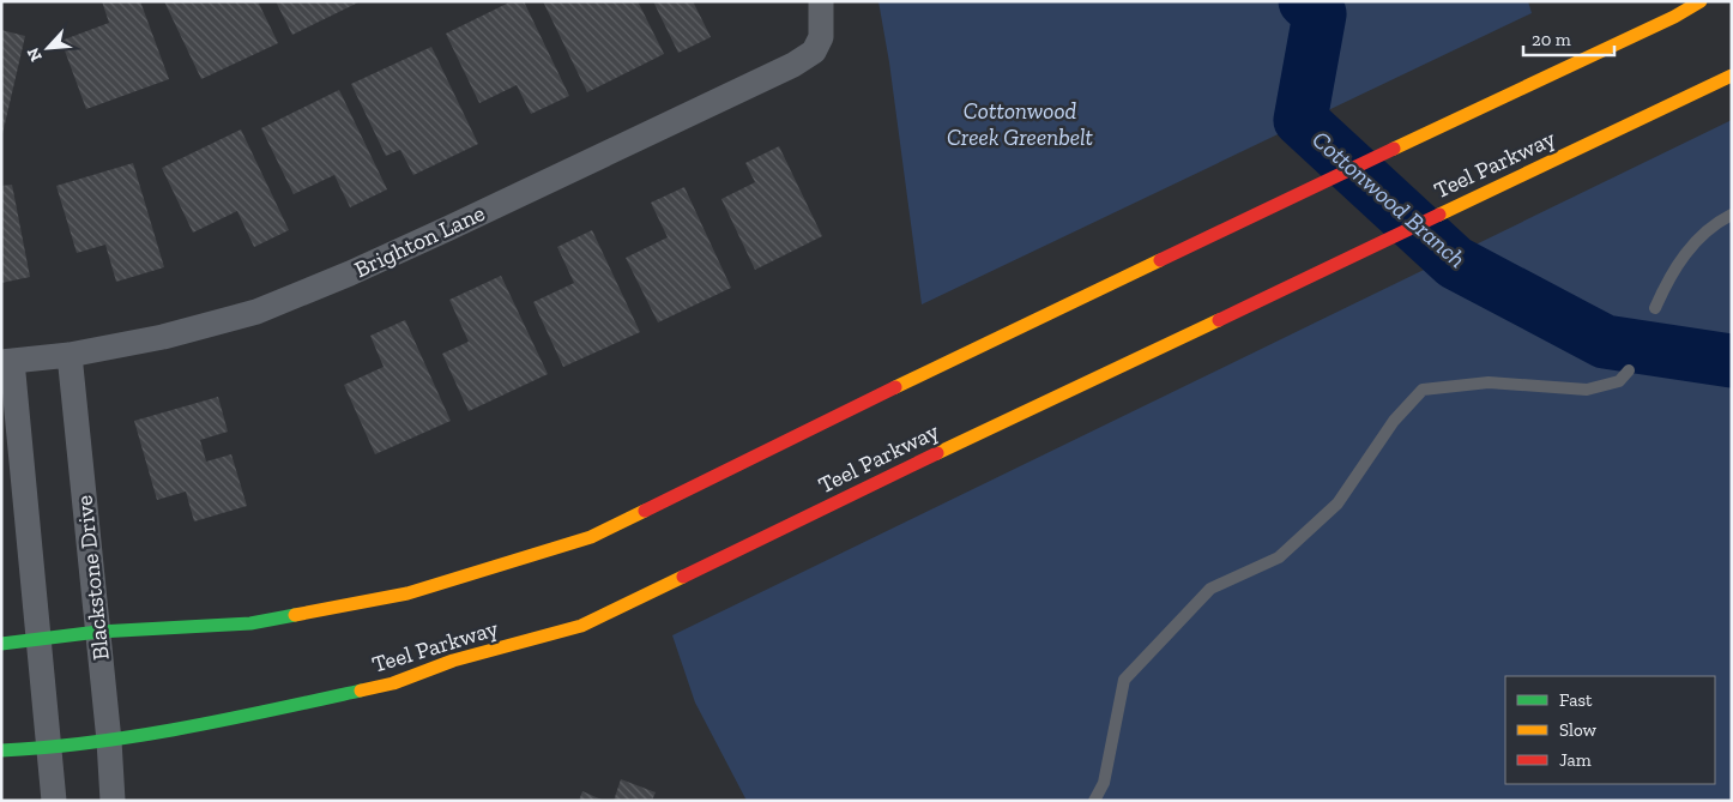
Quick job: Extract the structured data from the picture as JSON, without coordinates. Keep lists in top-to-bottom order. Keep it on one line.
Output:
{"streets":{"main road":["Teel Parkway"],"street":["Brighton Lane","Blackstone Drive"]},"crossings":[["Teel Parkway","Blackstone Drive"],["Brighton Lane","Blackstone Drive"]],"water":["Cottonwood Branch"],"parks":["Cottonwood Creek Greenbelt"],"legend":["Fast","Slow","Jam"],"scale_bar":"20 m","north":"bottom left"}
